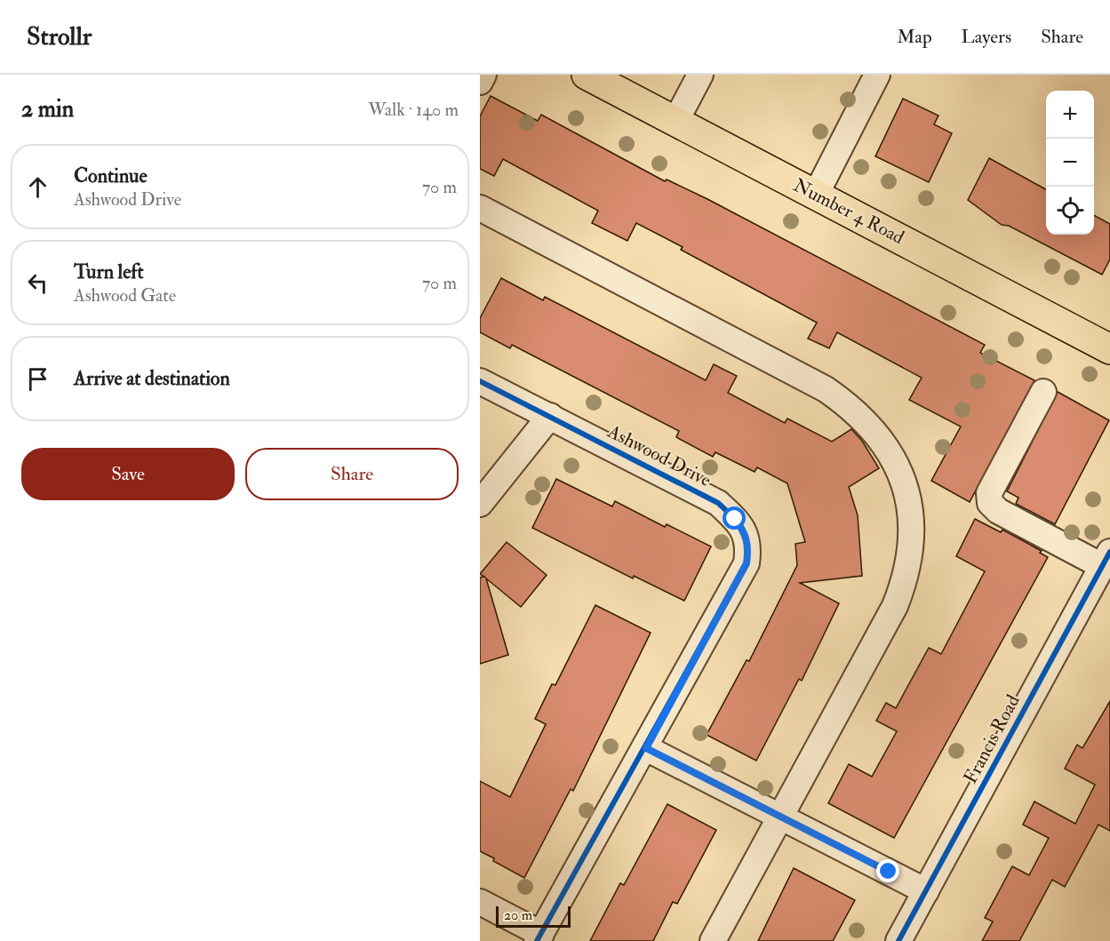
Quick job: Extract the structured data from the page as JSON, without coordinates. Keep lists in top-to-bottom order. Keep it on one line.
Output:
{"streets":{"main road":["Number 4 Road"],"street":["Ashwood Drive","Francis Road"]},"scale_bar":"20 m","page":{"header":"Strollr","nav":["Map","Layers","Share"],"heading":["2 min","Walk · 140 m"],"map_buttons":["+","−"],"list":[["Continue","Ashwood Drive","70 m"],["Turn left","Ashwood Gate","70 m"],"Arrive at destination"],"buttons":["Save","Share"],"scale":"20 m"}}
